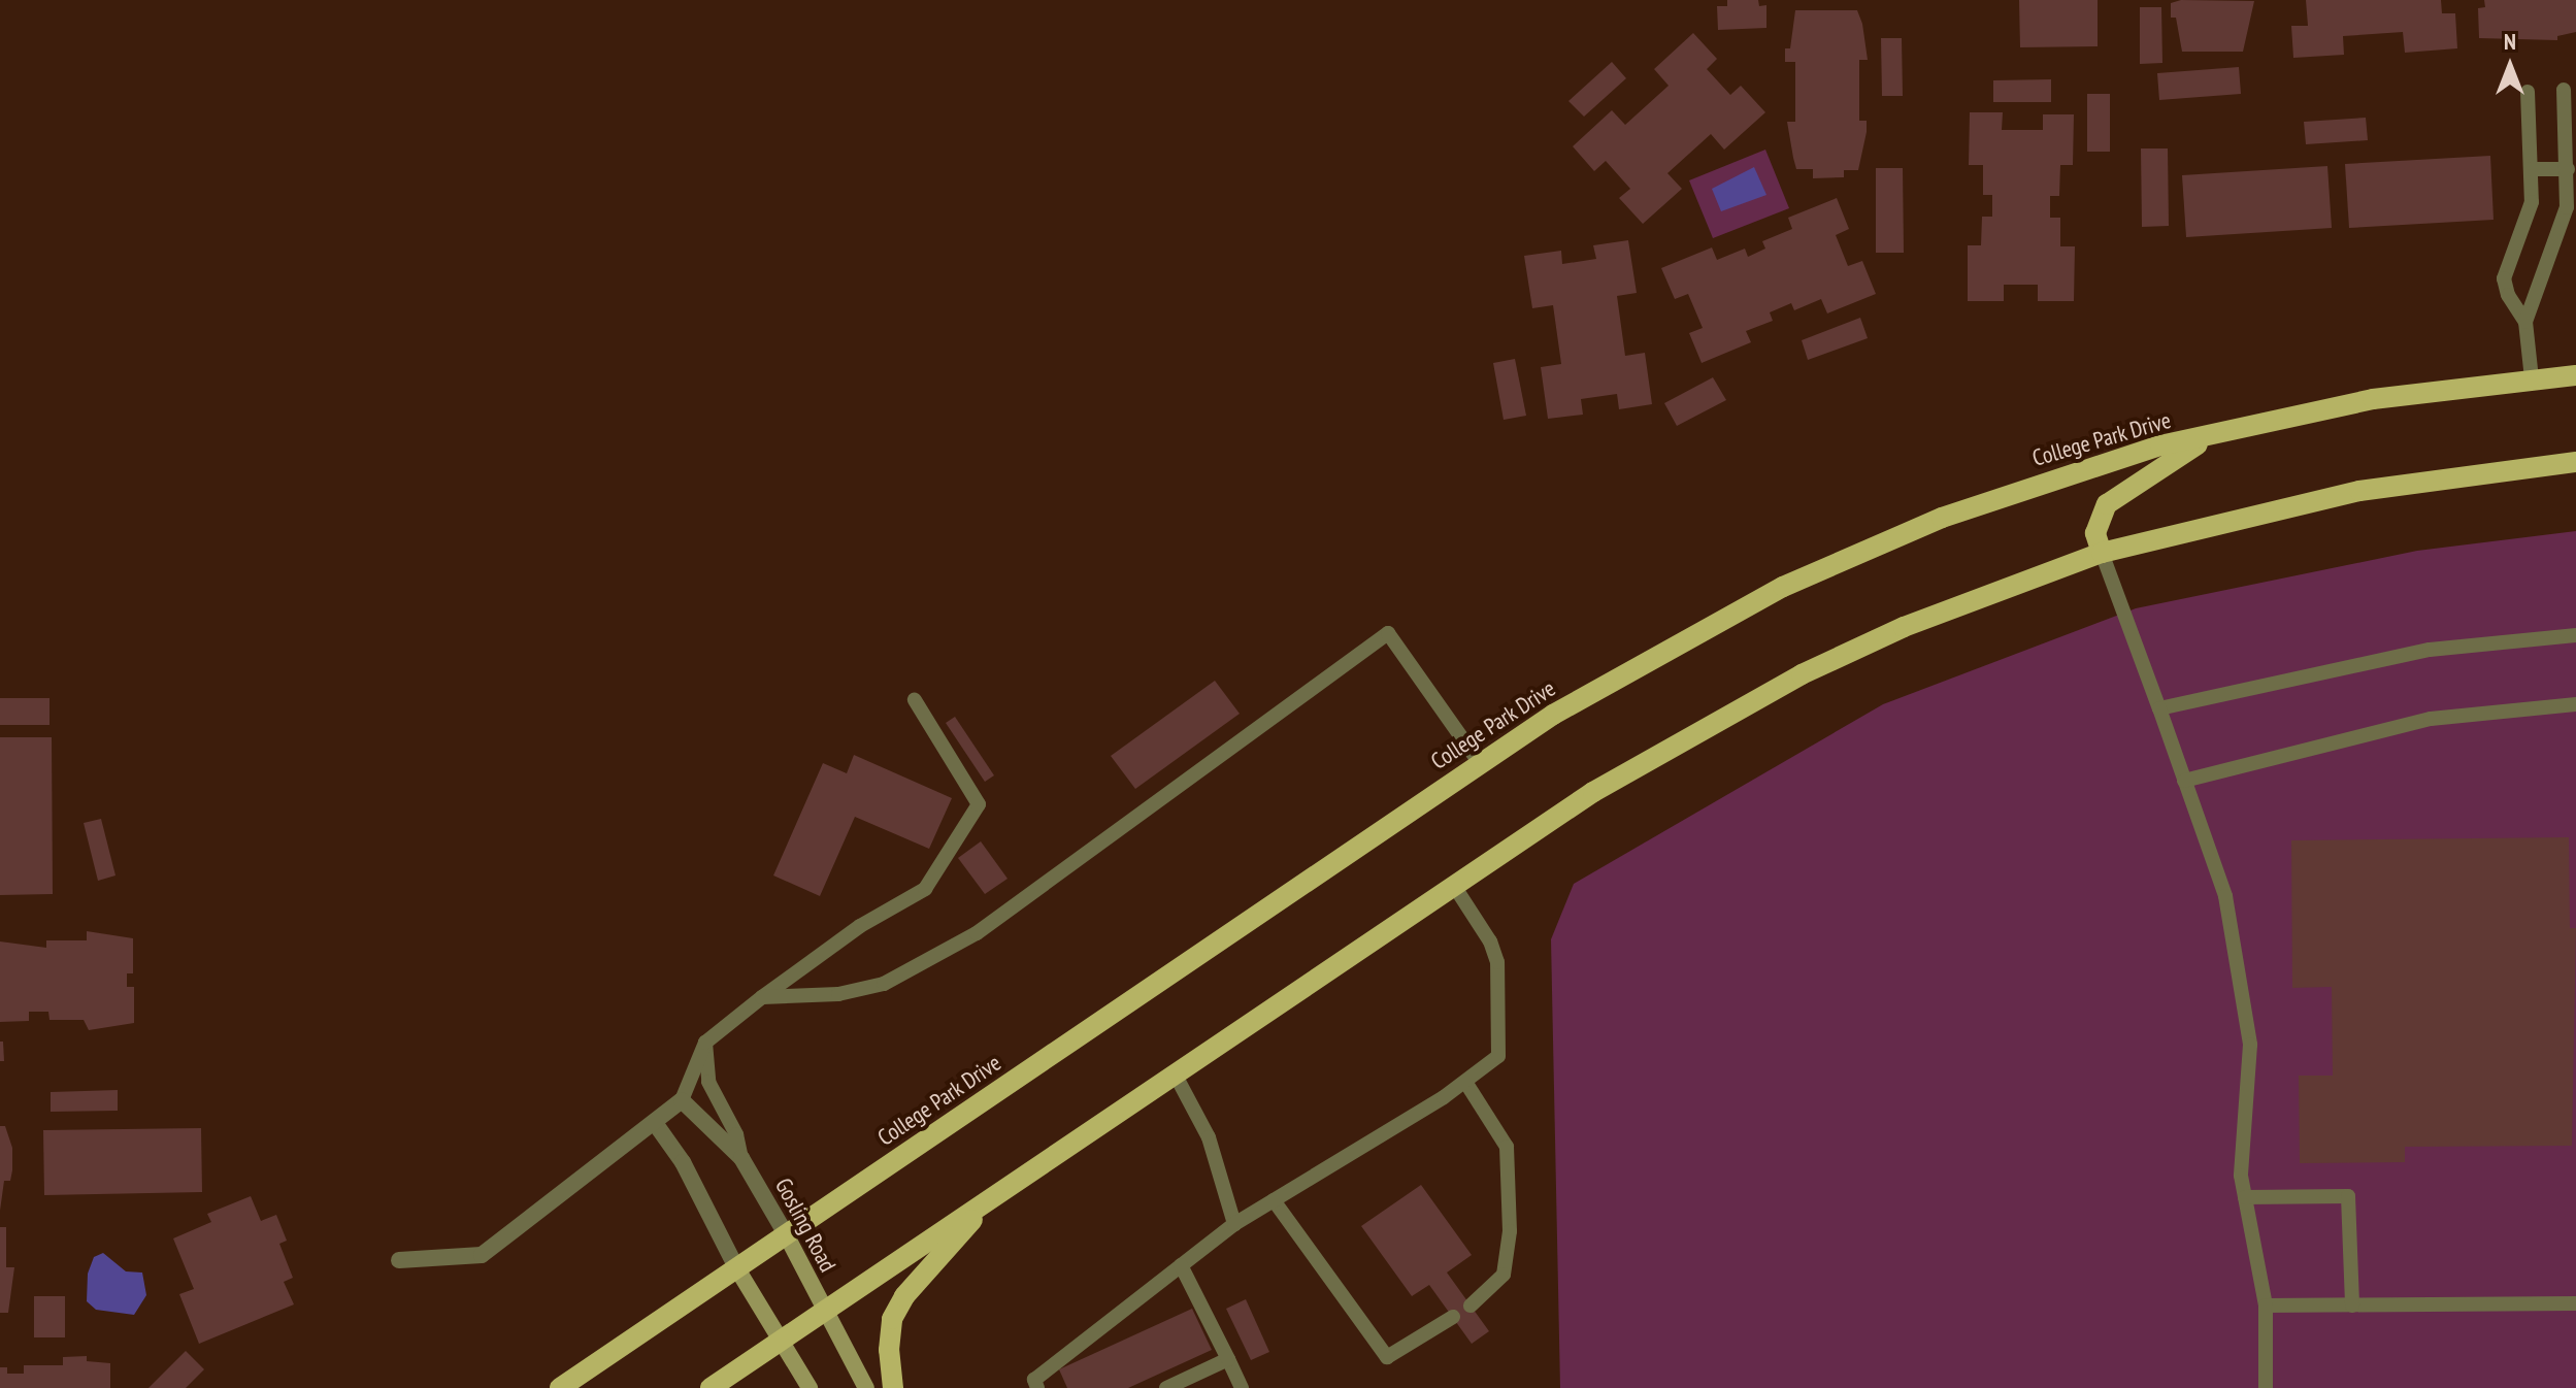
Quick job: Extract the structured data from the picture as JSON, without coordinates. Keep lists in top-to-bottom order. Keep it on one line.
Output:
{"streets":{"main road":["College Park Drive","Gosling Road"]},"crossings":[["College Park Drive","Gosling Road"]],"north":"top"}
